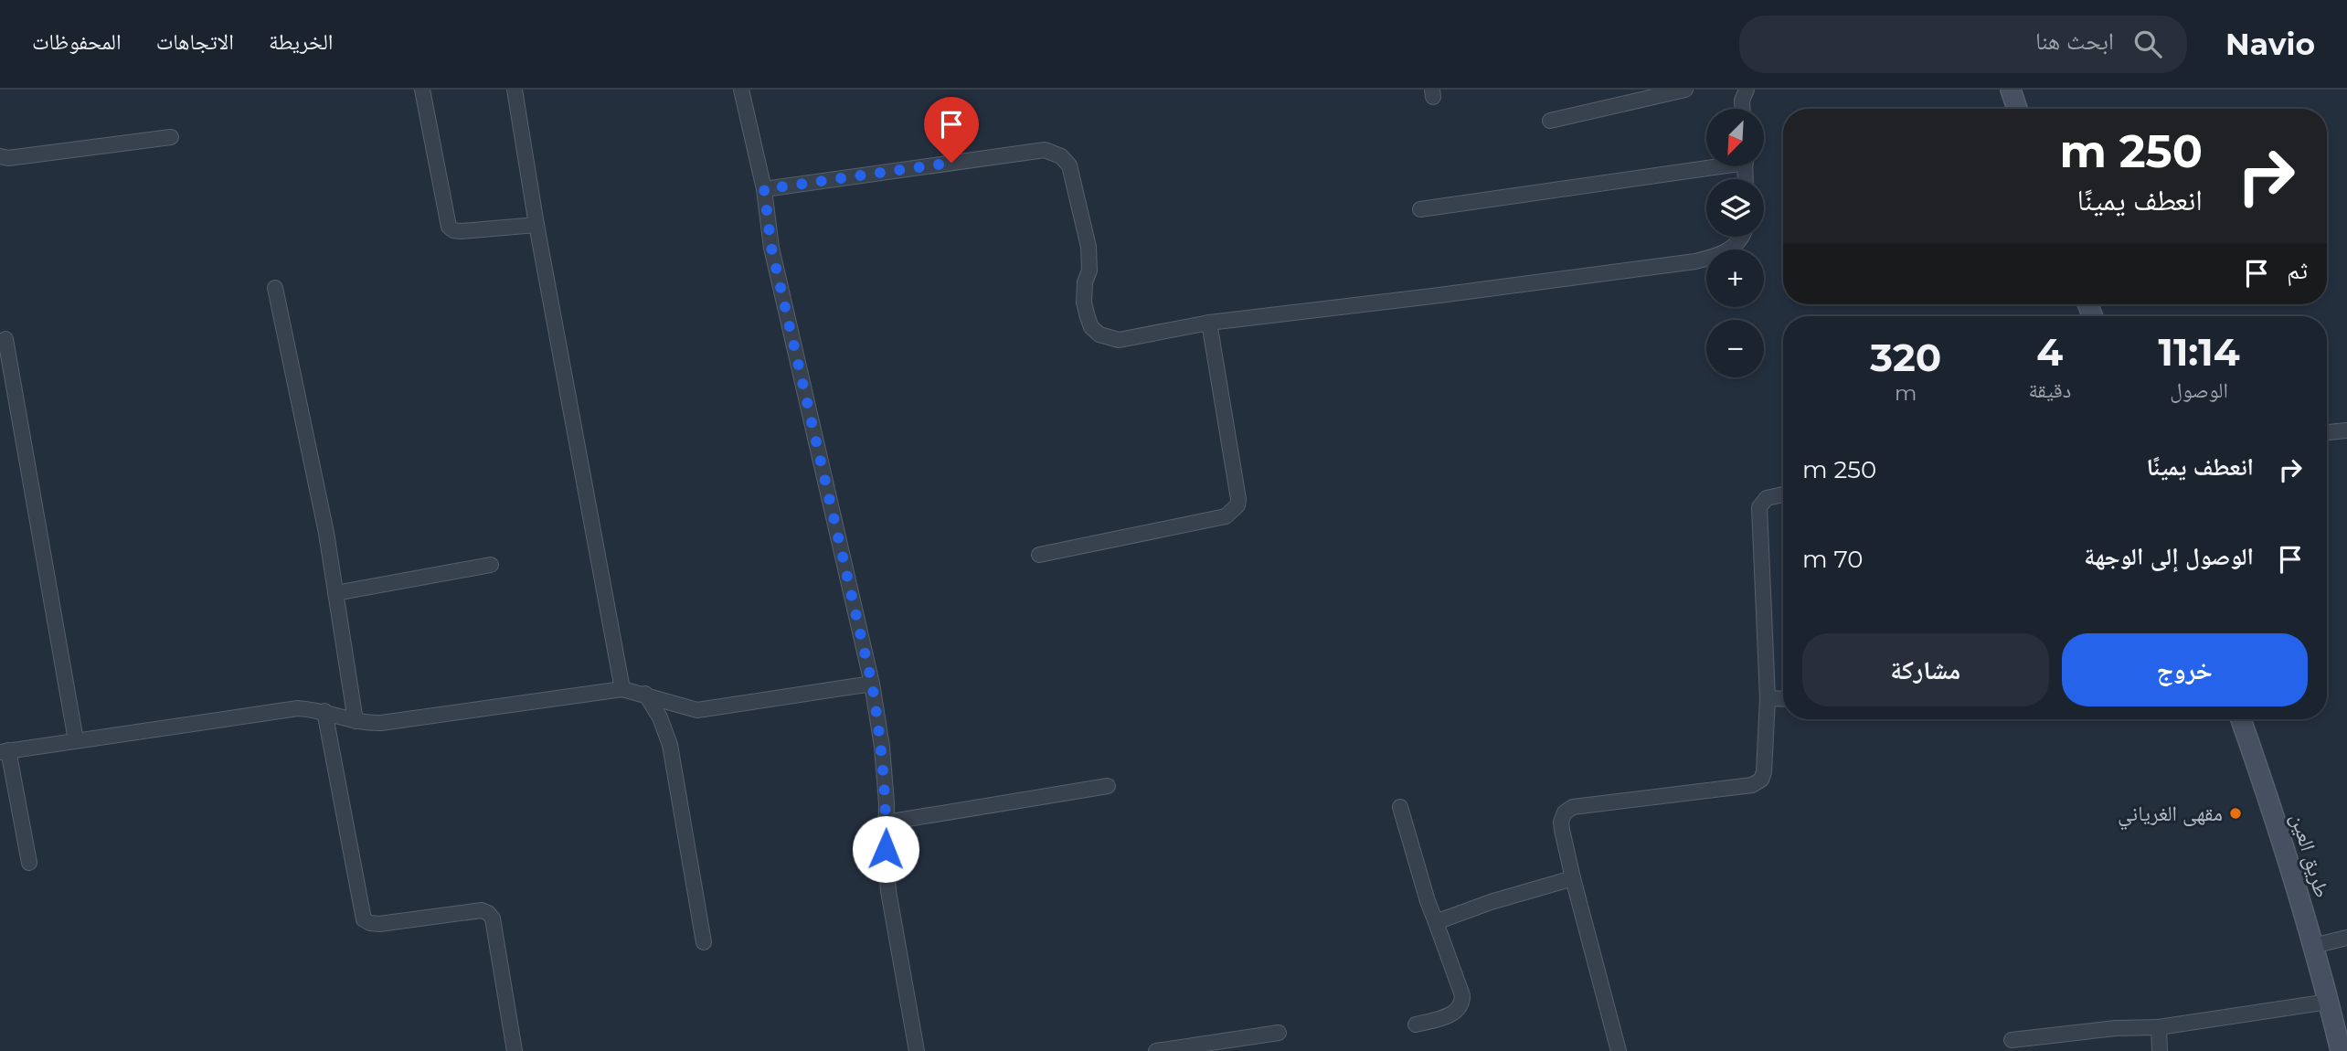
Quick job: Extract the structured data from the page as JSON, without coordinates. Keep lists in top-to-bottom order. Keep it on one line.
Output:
{"streets":{"main road":["طريق العين"]},"places":["مقهى الغرياني"],"north":"bottom left","page":{"header":"Navio","search":"ابحث هنا","nav":["الخريطة","الاتجاهات","المحفوظات"],"map_buttons":["+","−"],"turn":["250 m","انعطف يمينًا"],"then":"ثم","eta":["11:14","الوصول","4","دقيقة","320","m"],"list":[{"name":"انعطف يمينًا","value":"250 m"},{"name":"الوصول إلى الوجهة","value":"70 m"}],"buttons":["خروج","مشاركة"]}}
